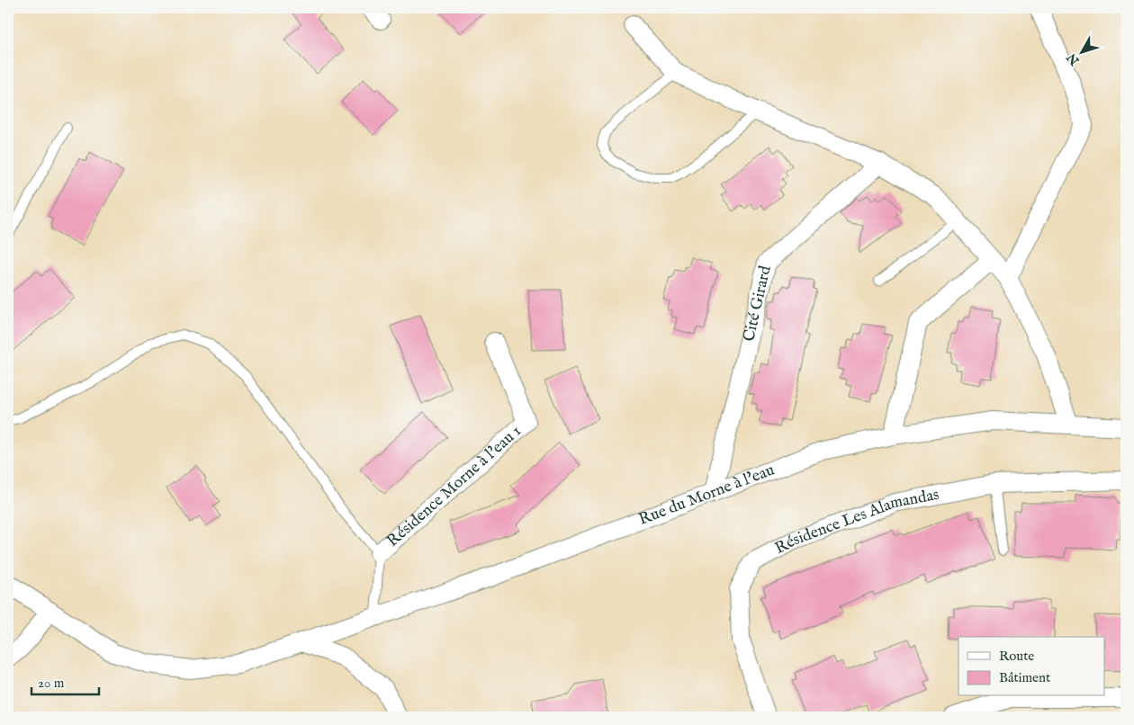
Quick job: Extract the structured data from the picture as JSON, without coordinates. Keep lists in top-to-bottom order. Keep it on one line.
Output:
{"streets":{"street":["Cité Girard","Résidence Morne à l'eau 1","Rue du Morne à l'eau","Résidence Les Alamandas"]},"crossings":[["Cité Girard","Rue du Morne à l'eau"]],"legend":["Route","Bâtiment"],"scale_bar":"20 m","north":"bottom left"}
